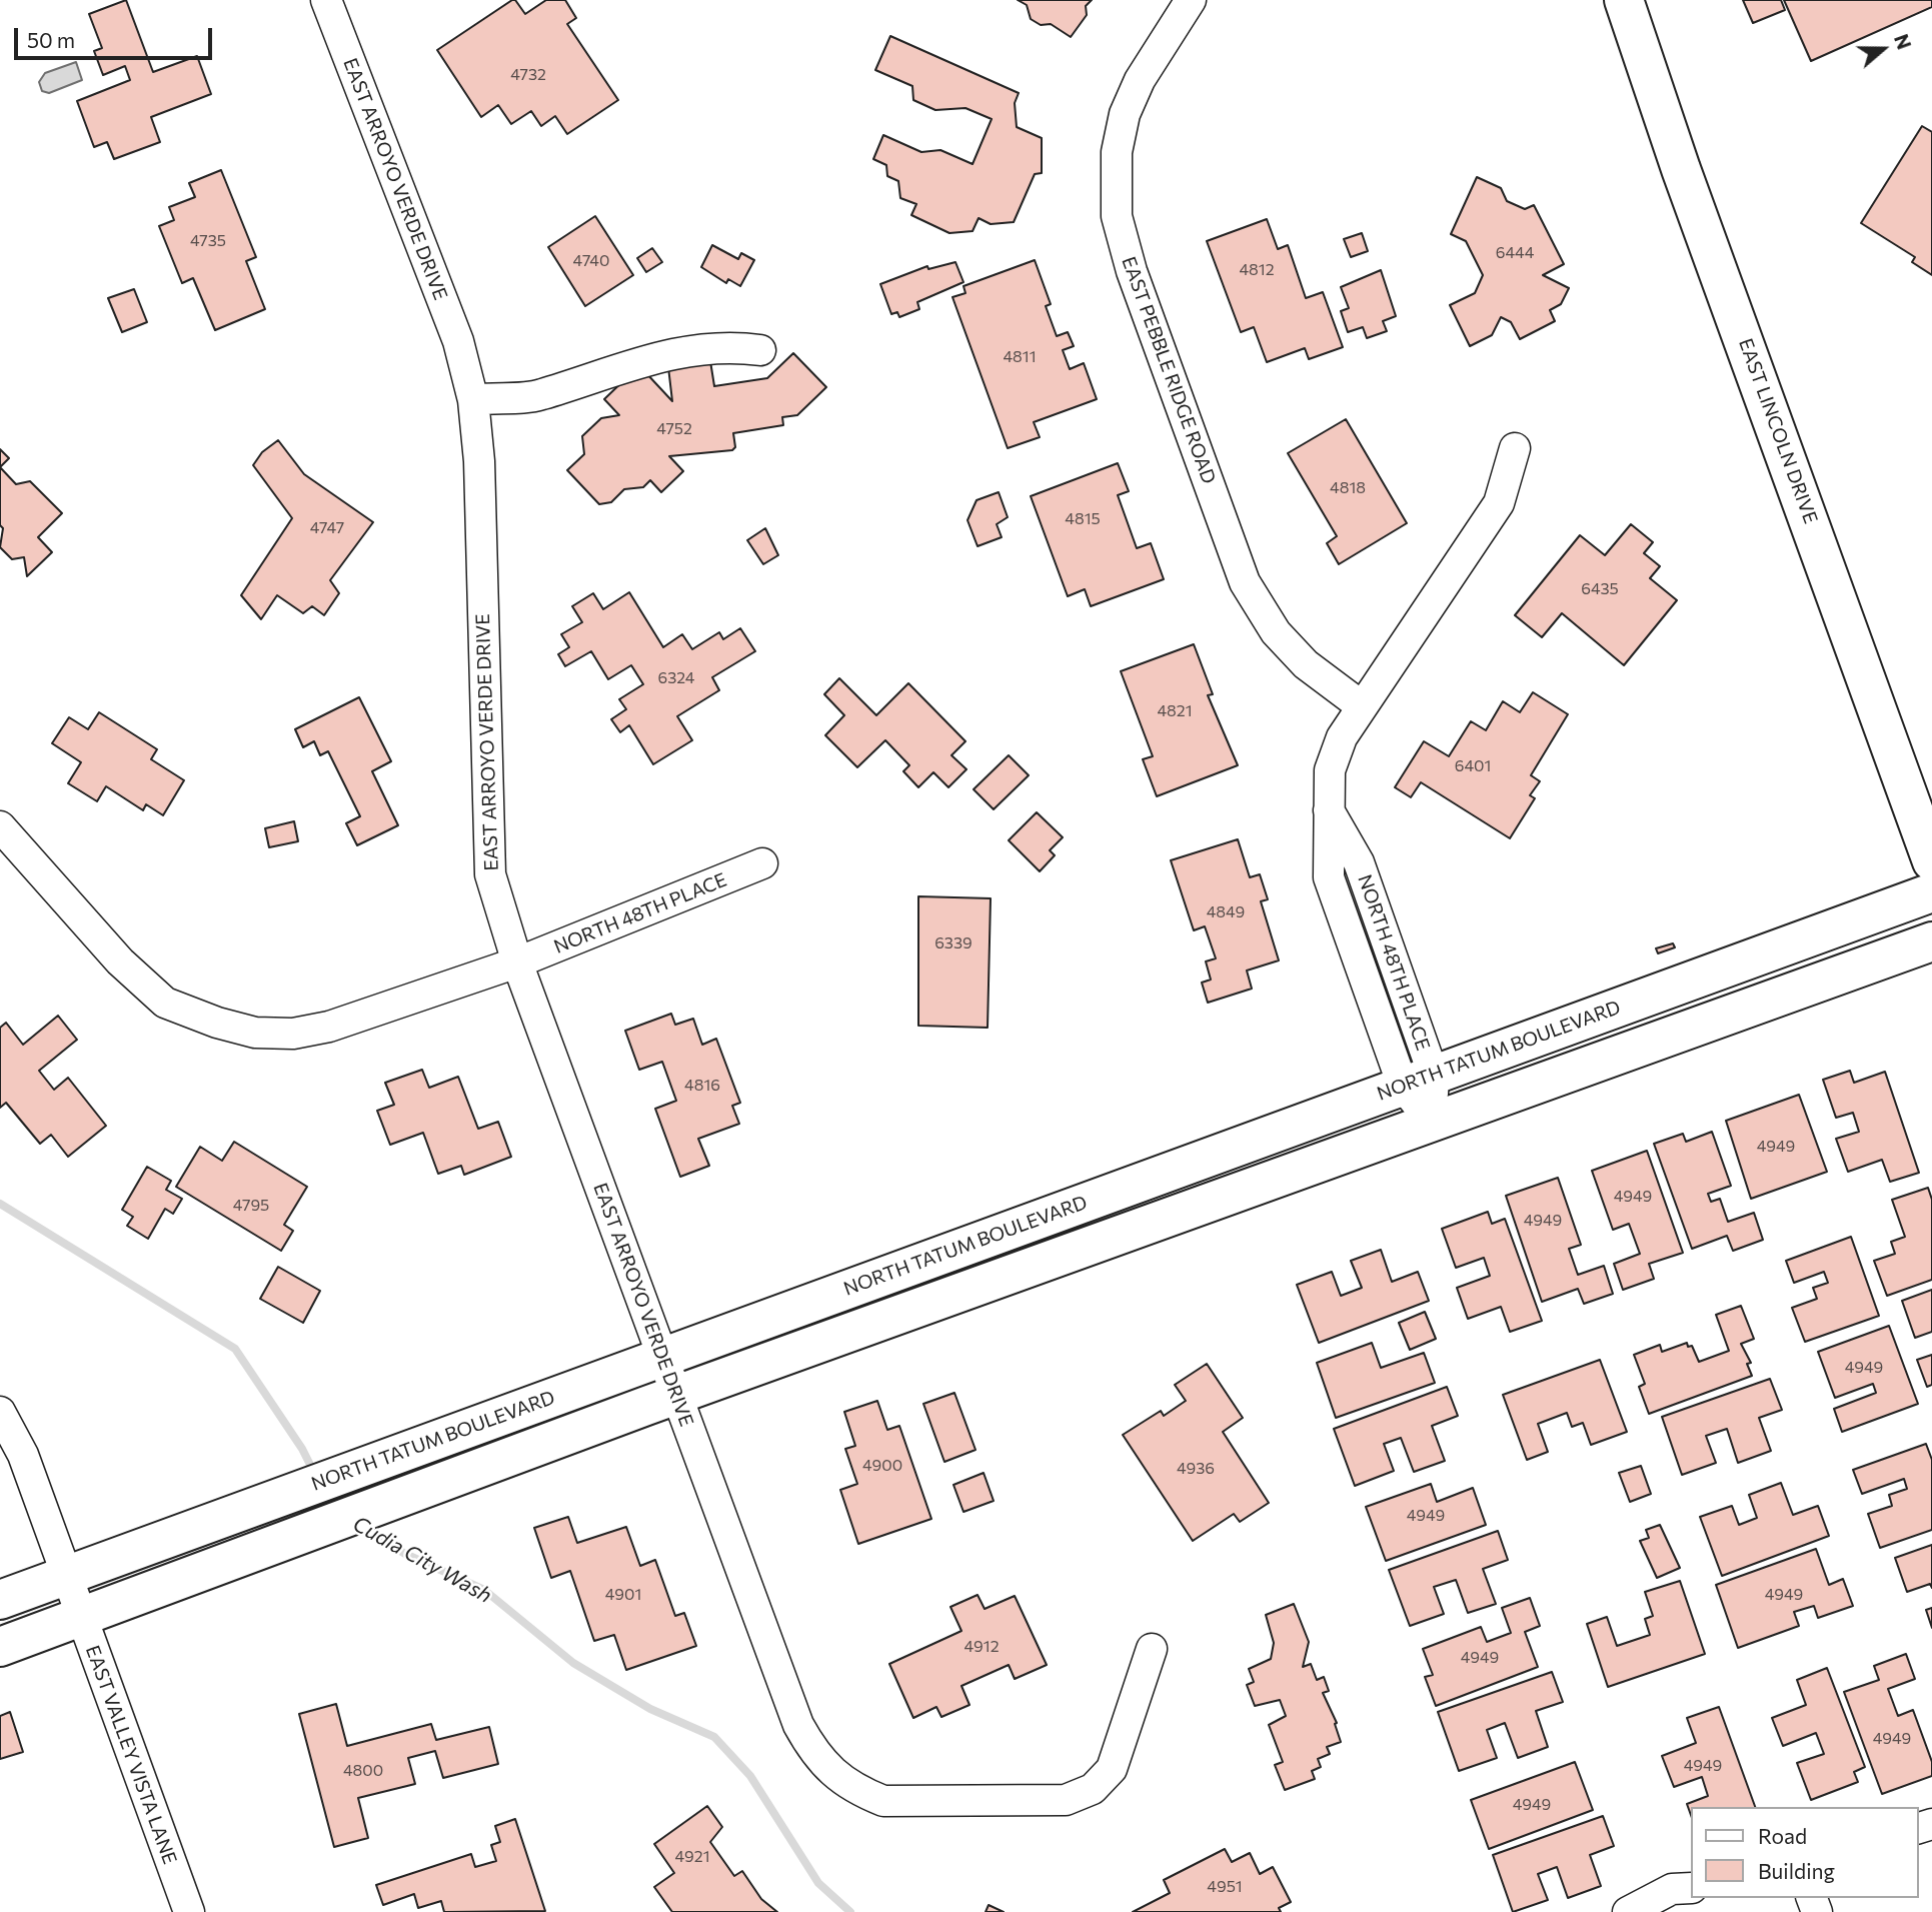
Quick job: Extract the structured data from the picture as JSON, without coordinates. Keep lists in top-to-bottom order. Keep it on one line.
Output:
{"streets":{"main road":["EAST LINCOLN DRIVE","NORTH TATUM BOULEVARD"],"street":["EAST ARROYO VERDE DRIVE","EAST PEBBLE RIDGE ROAD","NORTH 48TH PLACE","EAST VALLEY VISTA LANE"]},"crossings":[["EAST ARROYO VERDE DRIVE","NORTH 48TH PLACE"],["EAST ARROYO VERDE DRIVE","NORTH TATUM BOULEVARD"],["EAST PEBBLE RIDGE ROAD","NORTH 48TH PLACE"],["NORTH 48TH PLACE","NORTH TATUM BOULEVARD"],["NORTH TATUM BOULEVARD","EAST VALLEY VISTA LANE"]],"water":["Cudia City Wash"],"house_numbers":["4732","4735","6444","4740","4812","4811","4752","4818","4815","4747","6435","6324","4821","6401","4849","6339","4816","4949","4949","4795","4949","4949","4900","4936","4949","4901","4949","4912","4949","4949","4949","4800","4949","4921","4951"],"legend":["Road","Building"],"scale_bar":"50 m","north":"right"}
